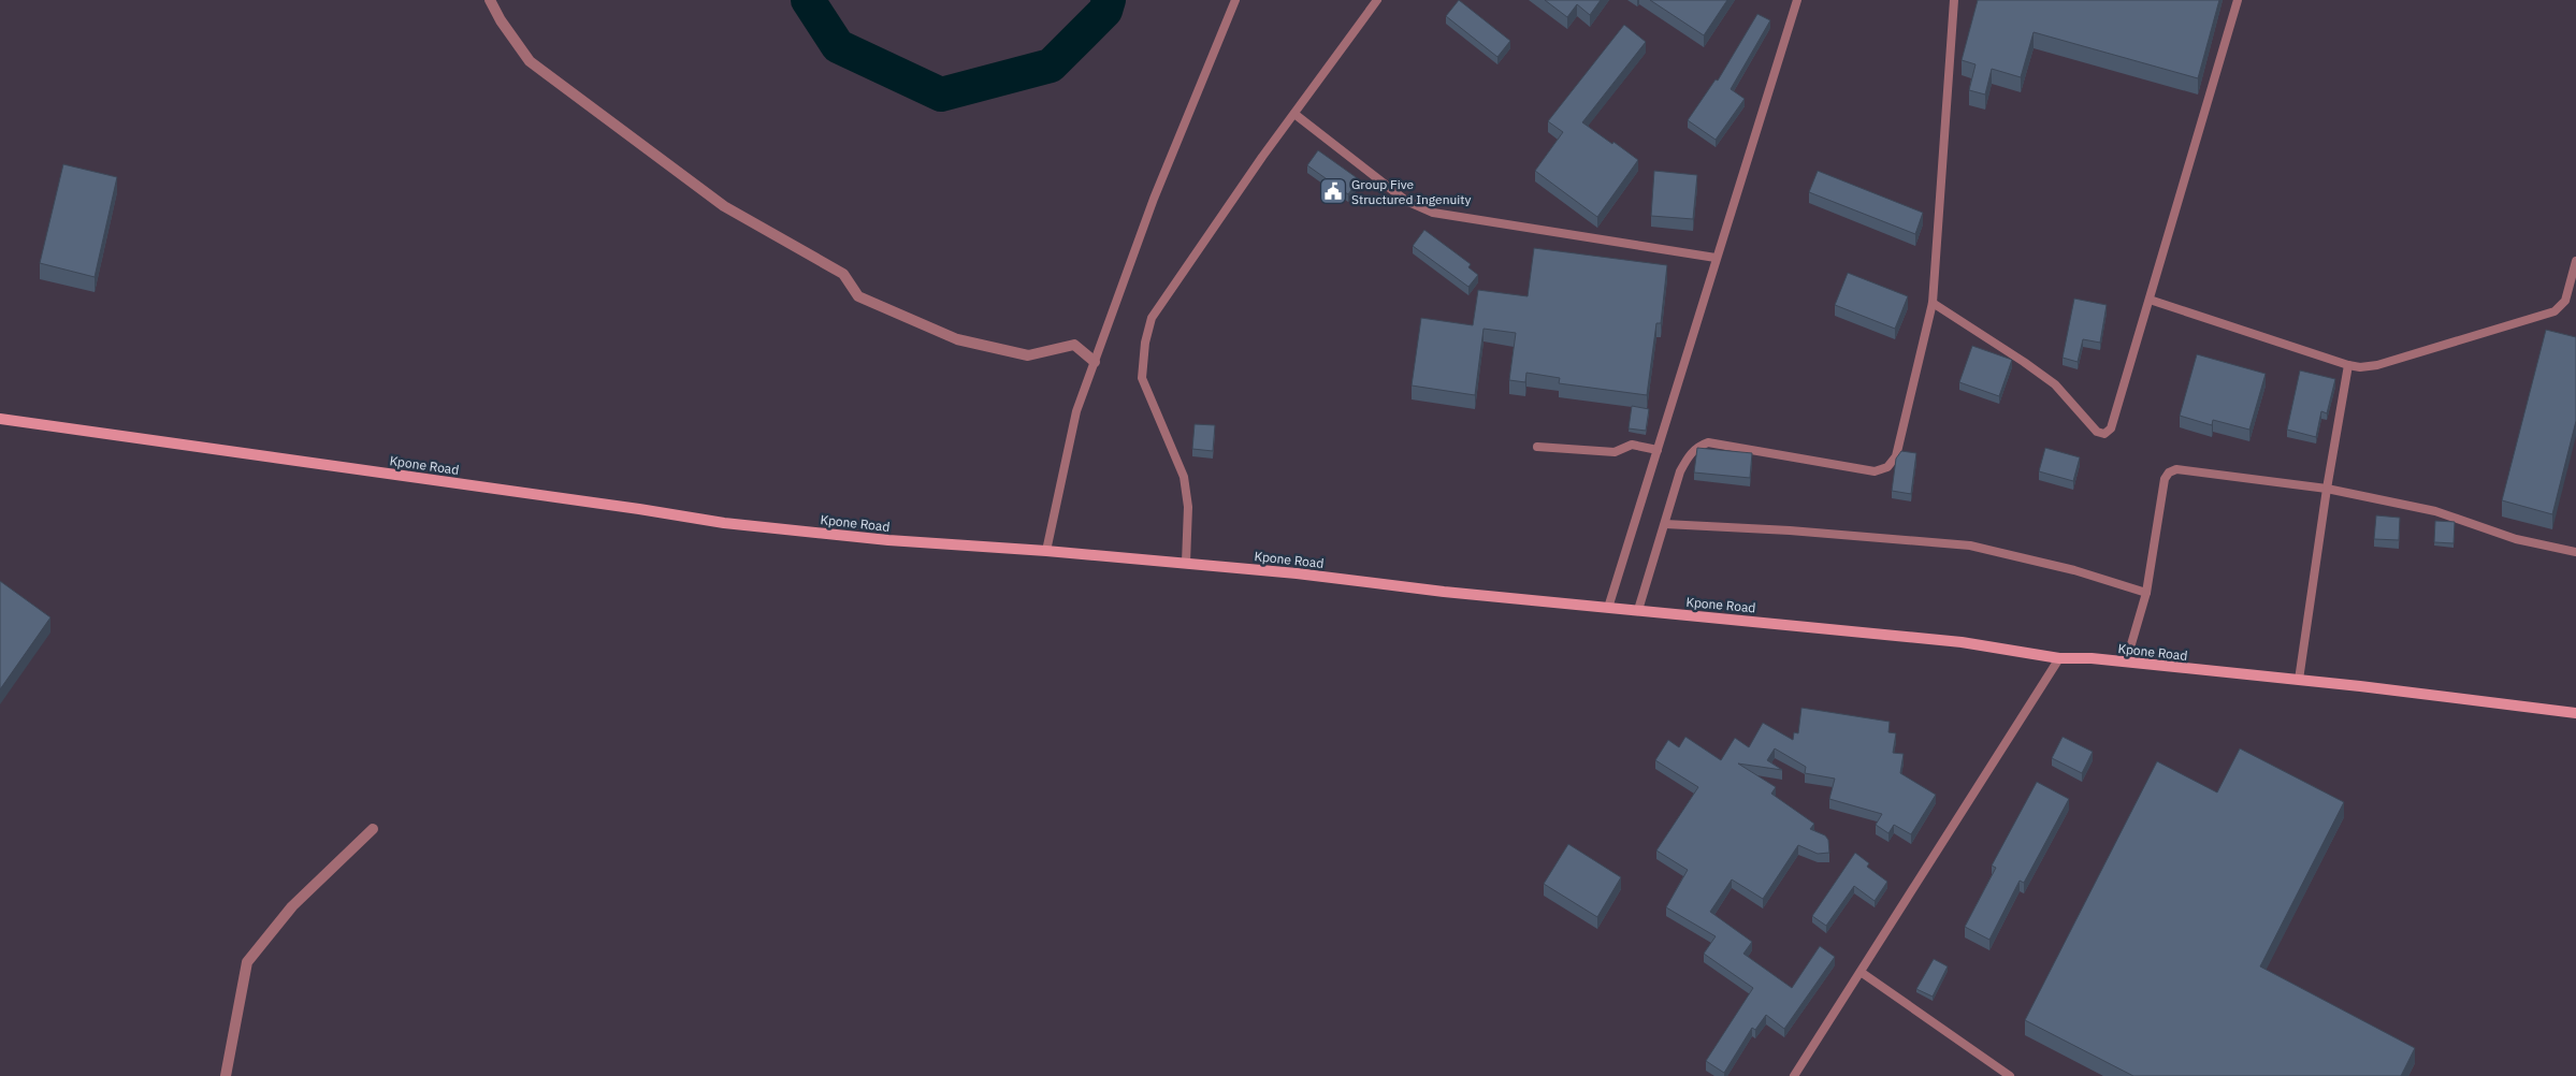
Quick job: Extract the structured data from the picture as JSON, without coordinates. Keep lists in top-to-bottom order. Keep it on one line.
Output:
{"streets":{"main road":["Kpone Road"]},"places":{"public building":["Group Five Structured Ingenuity"]}}
